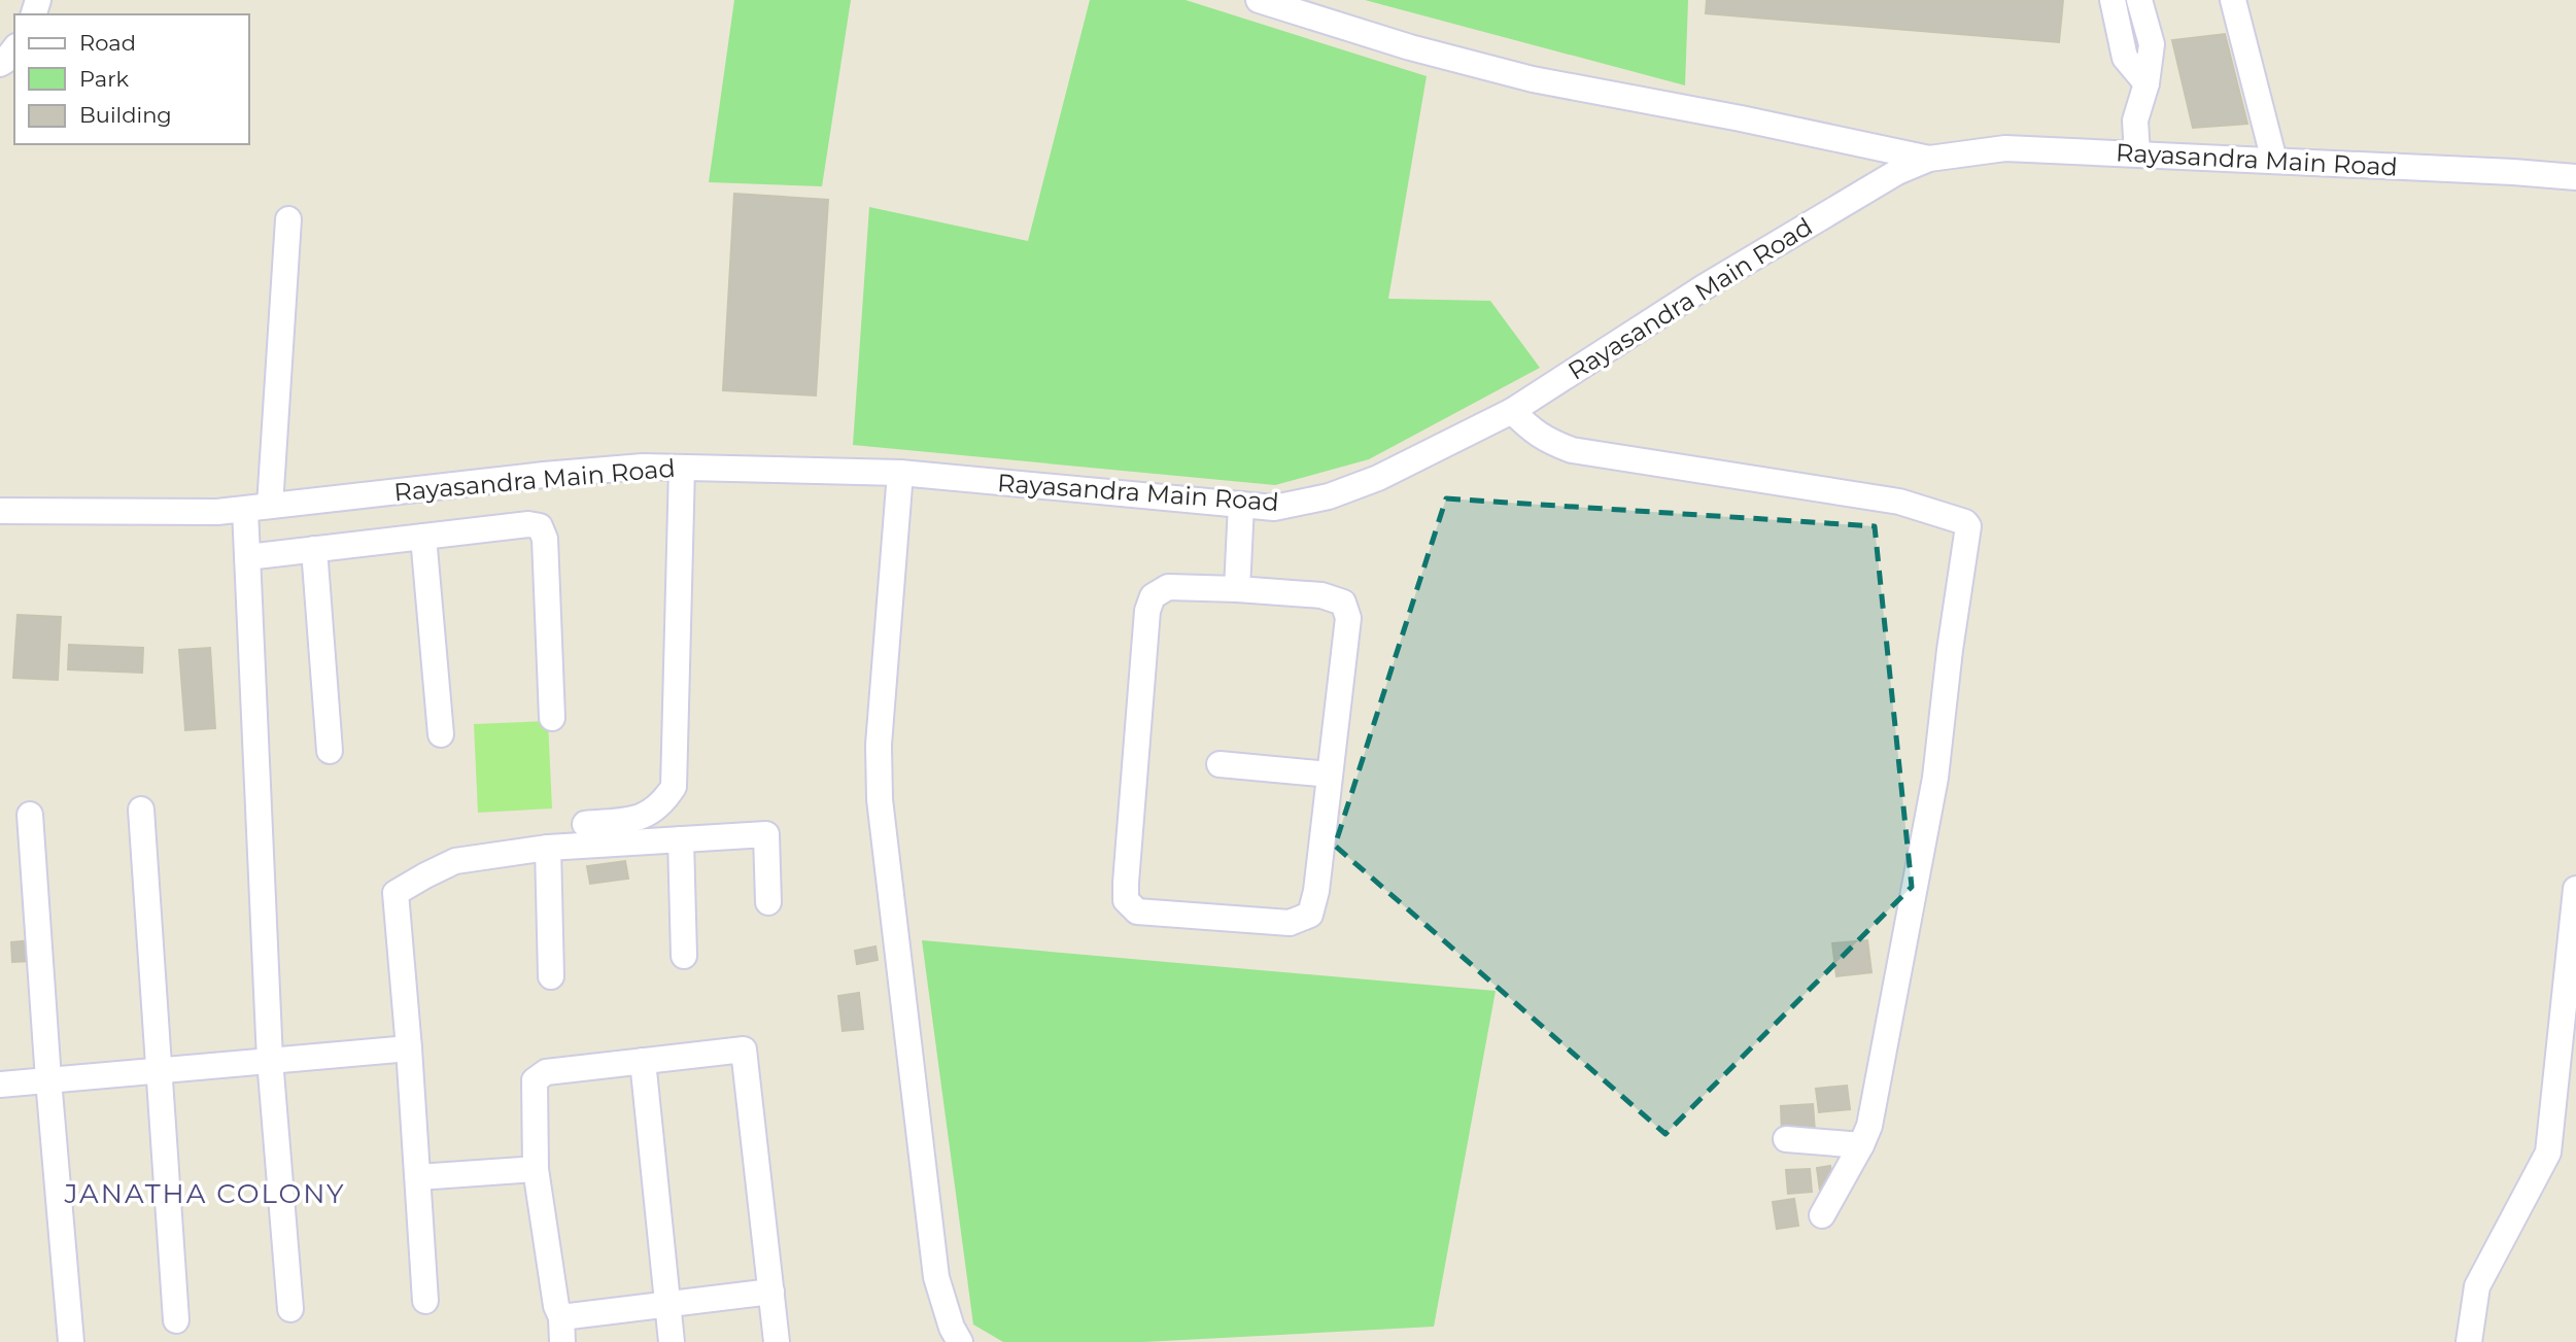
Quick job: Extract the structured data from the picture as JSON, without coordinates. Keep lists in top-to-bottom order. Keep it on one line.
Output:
{"streets":{"street":["Rayasandra Main Road"]},"districts":["JANATHA COLONY"],"legend":["Road","Park","Building"]}
